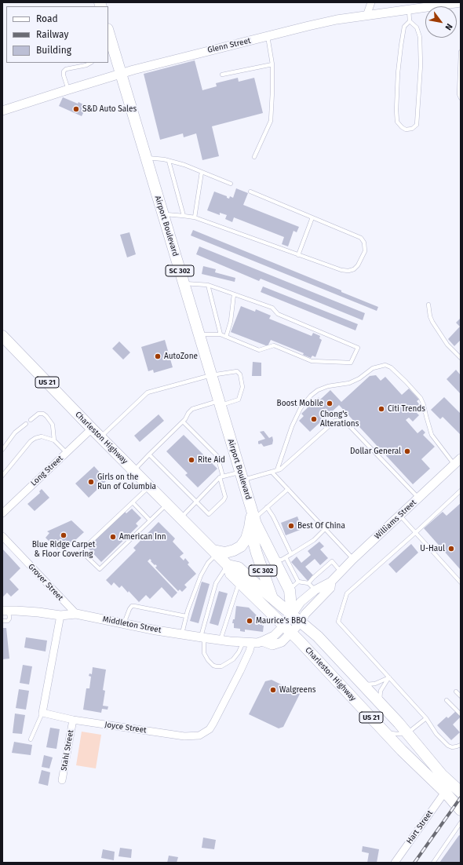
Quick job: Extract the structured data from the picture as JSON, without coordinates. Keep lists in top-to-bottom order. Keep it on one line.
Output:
{"streets":{"main road":["Airport Boulevard","SC 302","US 21","Charleston Highway"],"street":["Glenn Street","Long Street","Williams Street","Grover Street","Middleton Street","Joyce Street","Stahl Street","Hart Street"]},"crossings":[["Glenn Street","Airport Boulevard"],["Airport Boulevard","Charleston Highway"],["Airport Boulevard","Williams Street"],["Airport Boulevard","Middleton Street"],["Charleston Highway","Long Street"],["Charleston Highway","Williams Street"],["Charleston Highway","Middleton Street"],["Charleston Highway","Hart Street"],["Williams Street","Middleton Street"],["Grover Street","Middleton Street"],["Middleton Street","Joyce Street"],["Joyce Street","Stahl Street"]],"places":["S&D Auto Sales","AutoZone","Boost Mobile","Citi Trends","Chong's Alterations","Dollar General","Rite Aid","Girls on the Run of Columbia","Best Of China","Blue Ridge Carpet & Floor Covering","American Inn","U-Haul","Maurice's BBQ","Walgreens"],"legend":["Road","Railway","Building"],"north":"bottom right"}
